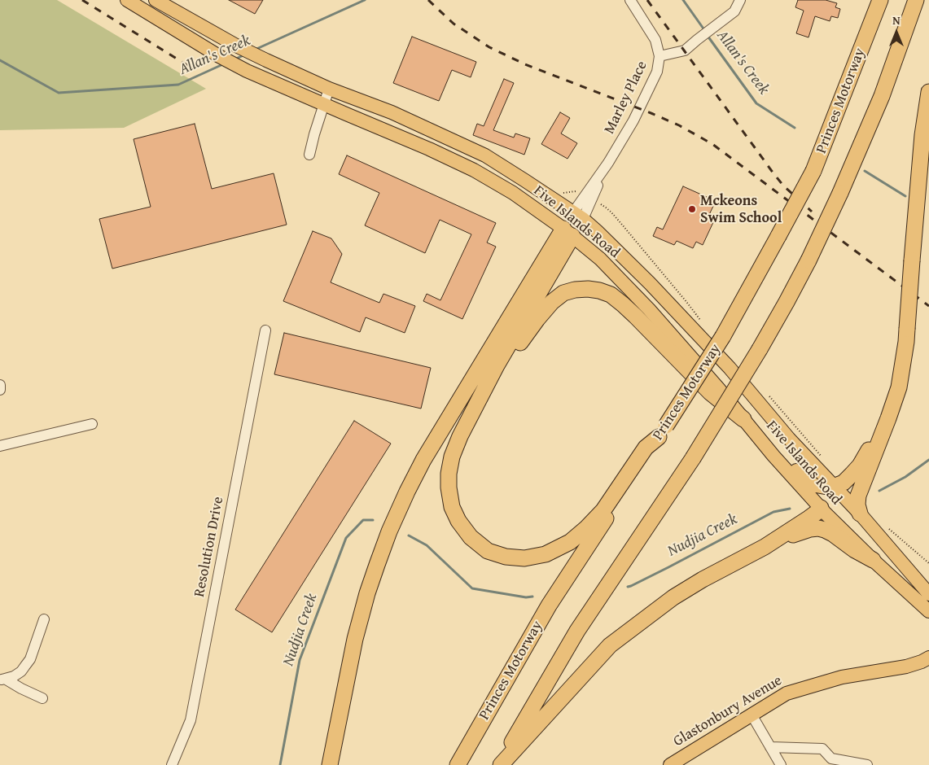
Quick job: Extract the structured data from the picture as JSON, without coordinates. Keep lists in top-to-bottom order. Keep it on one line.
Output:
{"streets":{"highway":["Princes Motorway"],"main road":["Five Islands Road","Glastonbury Avenue"],"street":["Marley Place","Resolution Drive"]},"crossings":[["Marley Place","Five Islands Road"]],"water":["Allan's Creek","Nudjia Creek"],"places":["Mckeons Swim School"],"north":"top"}
